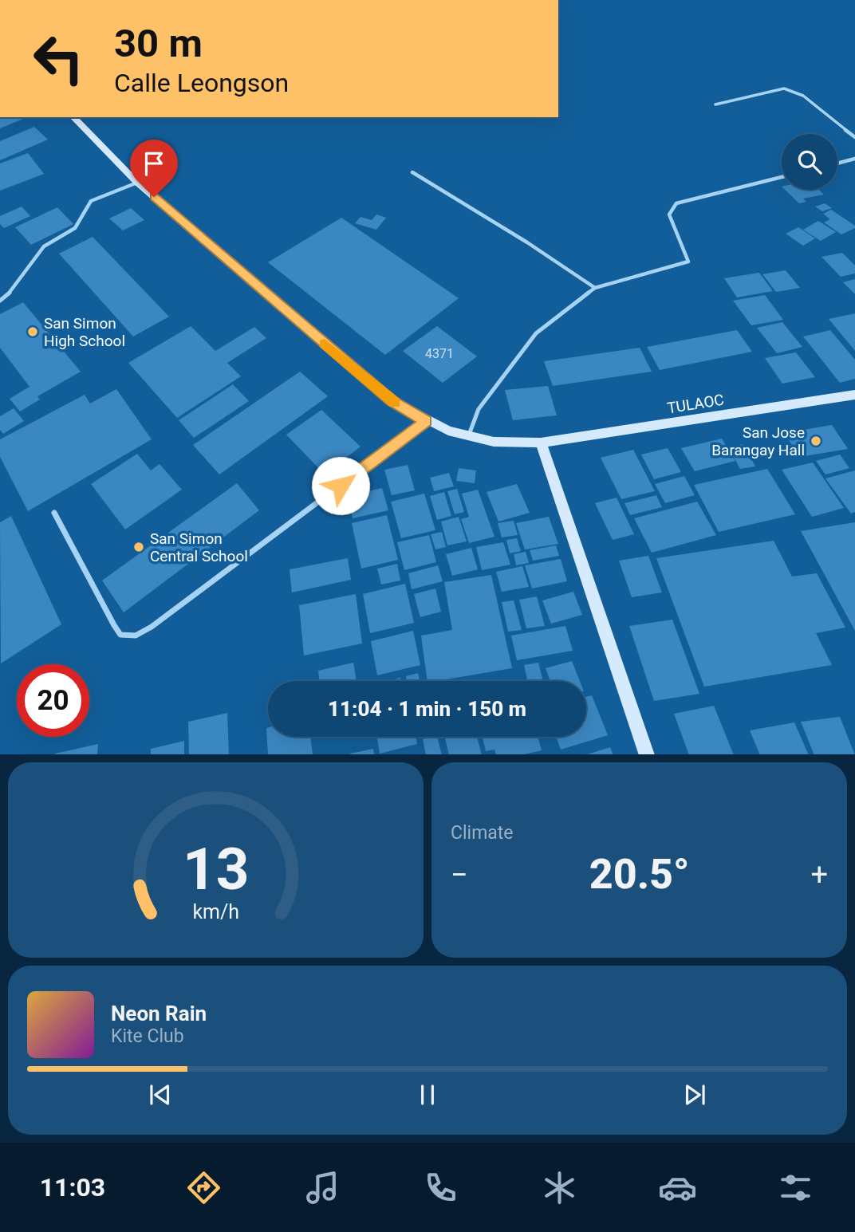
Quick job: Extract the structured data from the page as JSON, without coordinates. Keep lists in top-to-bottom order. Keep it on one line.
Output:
{"streets":{"main road":["TULAOC"]},"places":["San Simon High School","San Jose Barangay Hall","San Simon Central School"],"house_numbers":["4371"],"page":{"turn":["30 m","Calle Leongson"],"limit":"20","trip":"11:04 · 1 min · 150 m","tile":"Climate","heat":["−","20.5°","+"],"song":["Neon Rain","Kite Club"],"tabs":"11:03","gauge":["13","km/h"]}}
